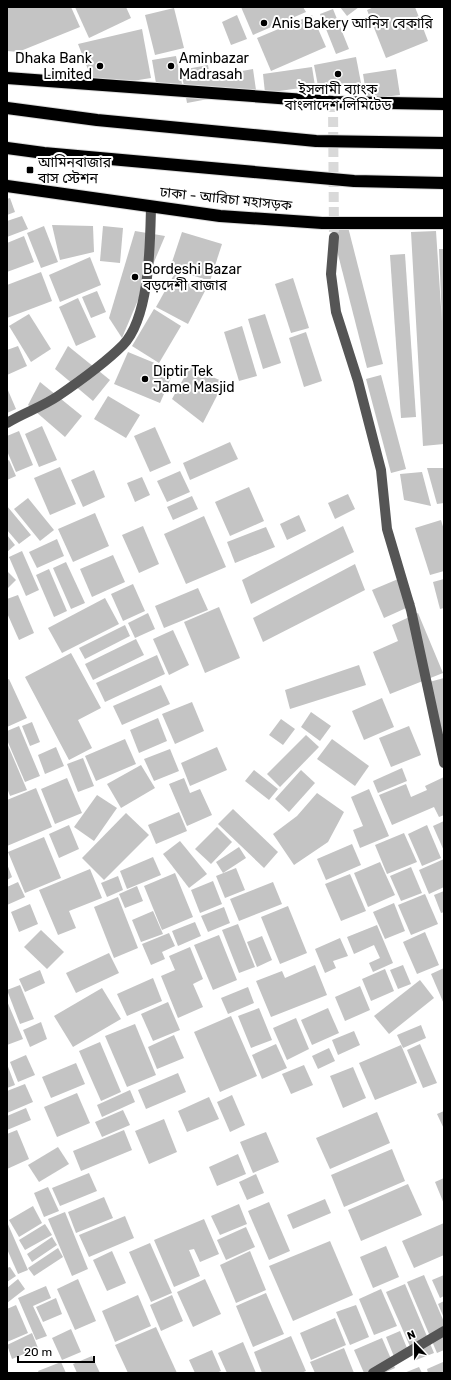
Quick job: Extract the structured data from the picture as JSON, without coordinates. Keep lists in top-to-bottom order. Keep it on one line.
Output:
{"streets":{"highway":["ঢাকা - আরিচা মহাসড়ক"]},"places":{"other":["Anis Bakery আনিস বেকারি","Dhaka Bank Limited","Aminbazar Madrasah","ইসলামী ব্যাংক বাংলাদেশ লিমিটেড","Bordeshi Bazar বড়দেশী বাজার","Diptir Tek Jame Masjid"],"transit":["আমিনবাজার বাস স্টেশন"]},"scale_bar":"20 m","north":"top"}
